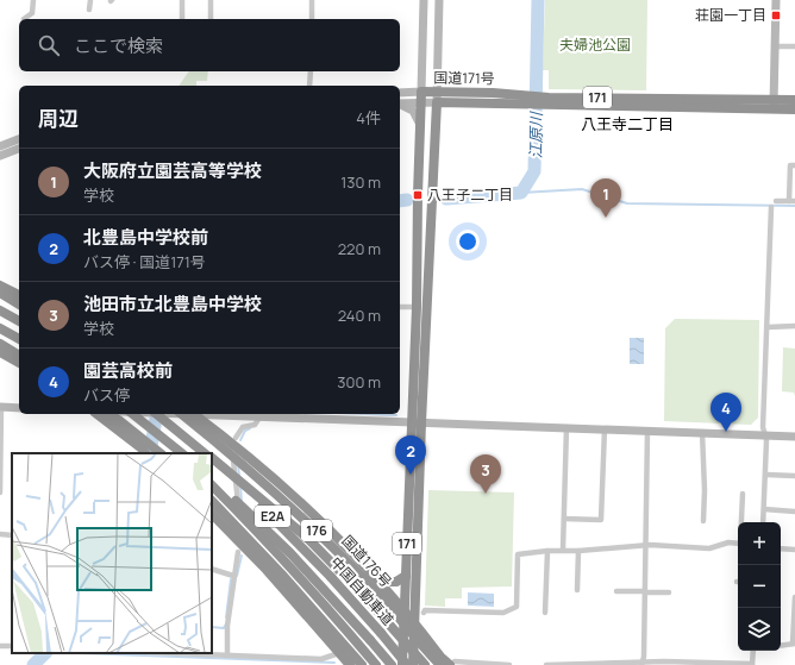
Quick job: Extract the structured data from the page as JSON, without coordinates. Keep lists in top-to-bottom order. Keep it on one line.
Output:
{"streets":{"highway":["国道171号","171","E2A","176","国道176号","中国自動車道"]},"districts":["八王寺二丁目"],"water":["江原川"],"parks":["夫婦池公園"],"places":{"transit":["荘園一丁目","八王子二丁目"]},"page":{"search":"ここで検索","heading":["周辺","4件"],"list":[{"mark":"1","name":"大阪府立園芸高等学校","note":"学校","value":"130 m"},{"mark":"2","name":"北豊島中学校前","note":"バス停 · 国道171号","value":"220 m"},{"mark":"3","name":"池田市立北豊島中学校","note":"学校","value":"240 m"},{"mark":"4","name":"園芸高校前","note":"バス停","value":"300 m"}],"pins":["1","4","2","3"],"map_buttons":["+","−"]}}
